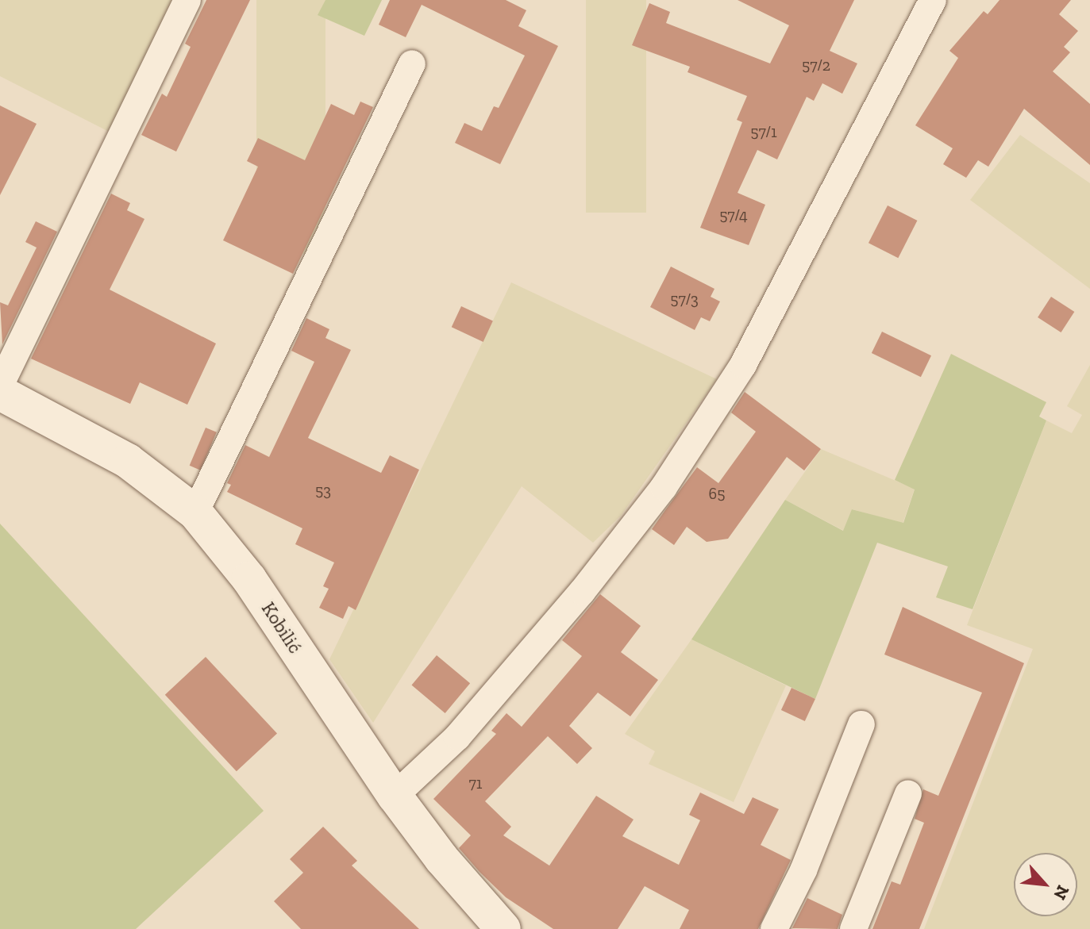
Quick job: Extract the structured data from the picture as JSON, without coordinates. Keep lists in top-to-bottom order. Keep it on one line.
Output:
{"streets":{"main road":["Kobilić"]},"house_numbers":["57/2","57/1","57/4","57/3","53","65","71"],"north":"bottom right"}
